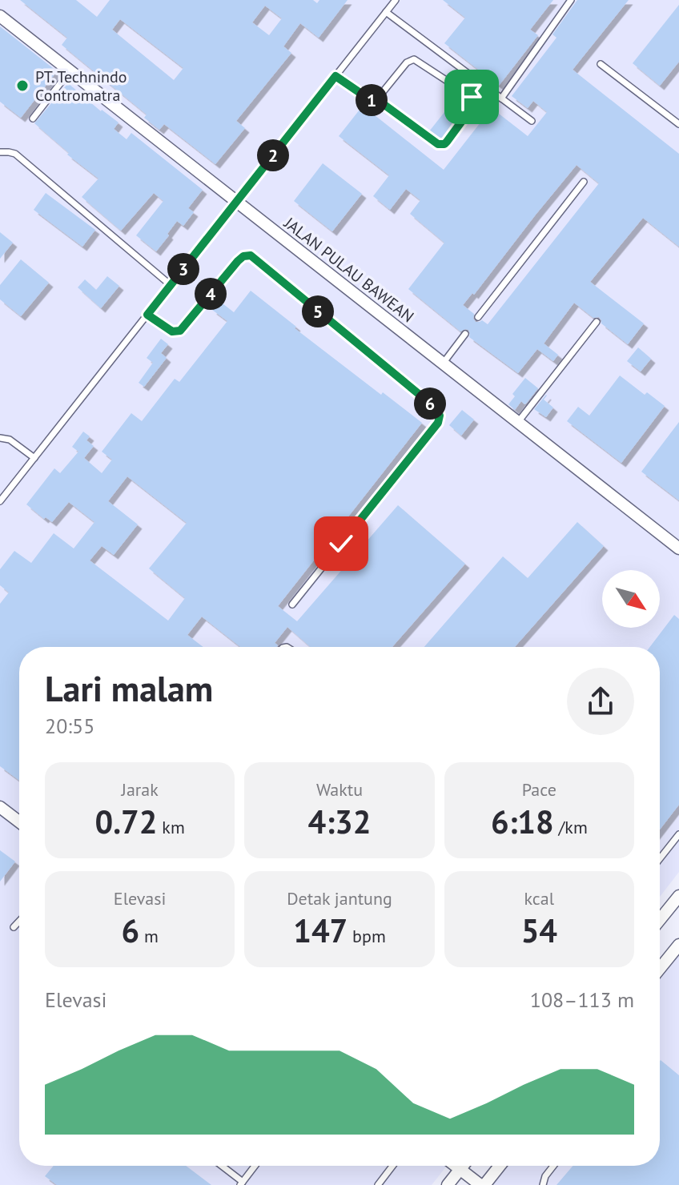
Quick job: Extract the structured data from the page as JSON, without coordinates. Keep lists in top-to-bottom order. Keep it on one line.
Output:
{"streets":{"street":["JALAN PULAU BAWEAN"]},"places":["PT. Technindo Contromatra"],"north":"bottom right","page":{"pins":["1","2","3","4","5","6"],"heading":["Lari malam","20:55"],"stats":[["Jarak","0.72 km"],["Waktu","4:32"],["Pace","6:18 /km"],["Elevasi","6 m"],["Detak jantung","147 bpm"],["kcal","54"]],"chart":["Elevasi","108–113 m"]}}
